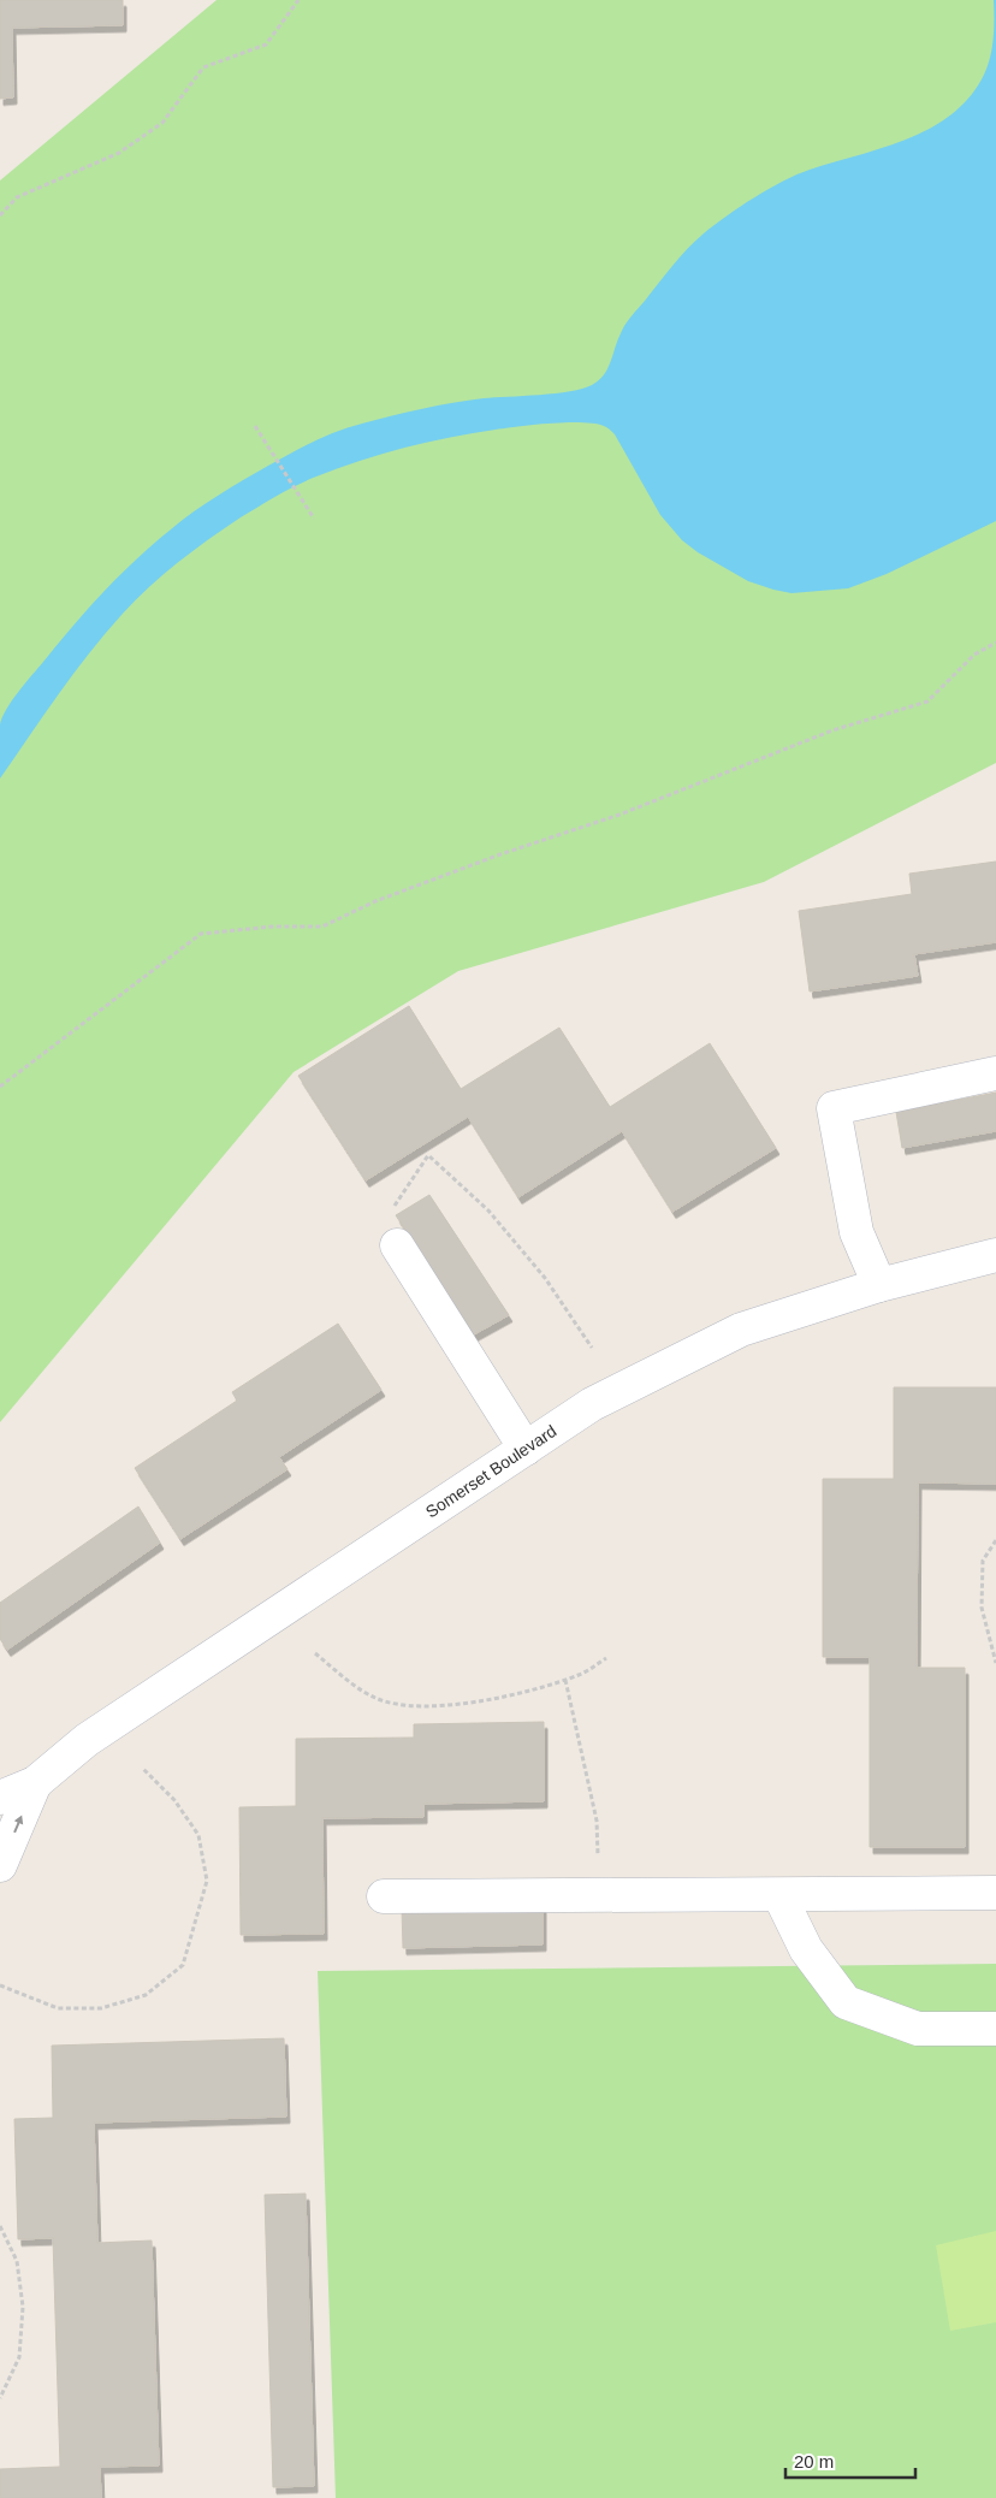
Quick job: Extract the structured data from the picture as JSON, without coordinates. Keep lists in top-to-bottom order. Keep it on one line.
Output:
{"streets":{"street":["Somerset Boulevard"]},"scale_bar":"20 m"}
